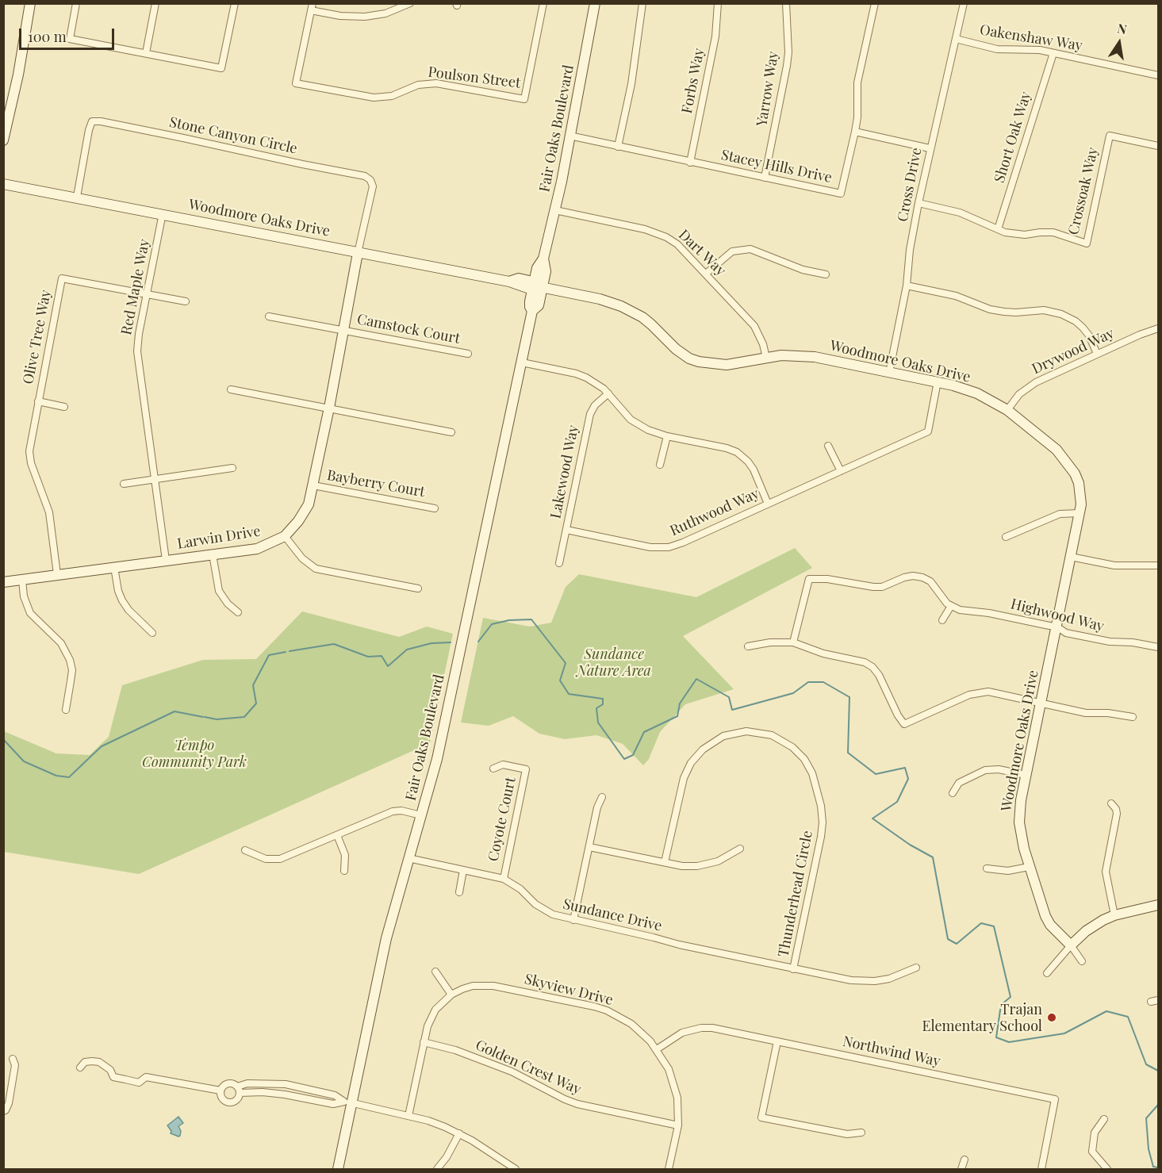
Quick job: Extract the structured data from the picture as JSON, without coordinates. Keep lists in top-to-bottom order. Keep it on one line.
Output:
{"streets":{"street":["Oakenshaw Way","Poulson Street","Forbs Way","Yarrow Way","Fair Oaks Boulevard","Stone Canyon Circle","Short Oak Way","Stacey Hills Drive","Cross Drive","Crossoak Way","Woodmore Oaks Drive","Dart Way","Red Maple Way","Camstock Court","Olive Tree Way","Drywood Way","Lakewood Way","Bayberry Court","Ruthwood Way","Larwin Drive","Highwood Way","Coyote Court","Thunderhead Circle","Sundance Drive","Skyview Drive","Northwind Way","Golden Crest Way"]},"crossings":[["Oakenshaw Way","Short Oak Way"],["Oakenshaw Way","Cross Drive"],["Forbs Way","Stacey Hills Drive"],["Yarrow Way","Stacey Hills Drive"],["Fair Oaks Boulevard","Stacey Hills Drive"],["Fair Oaks Boulevard","Woodmore Oaks Drive"],["Fair Oaks Boulevard","Dart Way"],["Fair Oaks Boulevard","Sundance Drive"],["Stone Canyon Circle","Woodmore Oaks Drive"],["Stone Canyon Circle","Larwin Drive"],["Short Oak Way","Crossoak Way"],["Cross Drive","Crossoak Way"],["Cross Drive","Woodmore Oaks Drive"],["Woodmore Oaks Drive","Dart Way"],["Woodmore Oaks Drive","Red Maple Way"],["Woodmore Oaks Drive","Drywood Way"],["Woodmore Oaks Drive","Ruthwood Way"],["Woodmore Oaks Drive","Larwin Drive"],["Woodmore Oaks Drive","Highwood Way"],["Red Maple Way","Olive Tree Way"],["Red Maple Way","Larwin Drive"],["Camstock Court","Larwin Drive"],["Olive Tree Way","Larwin Drive"],["Lakewood Way","Ruthwood Way"],["Bayberry Court","Larwin Drive"],["Coyote Court","Sundance Drive"],["Thunderhead Circle","Sundance Drive"],["Skyview Drive","Northwind Way"],["Skyview Drive","Golden Crest Way"]],"parks":["Sundance Nature Area","Tempo Community Park"],"places":["Trajan Elementary School"],"scale_bar":"100 m","north":"top"}
